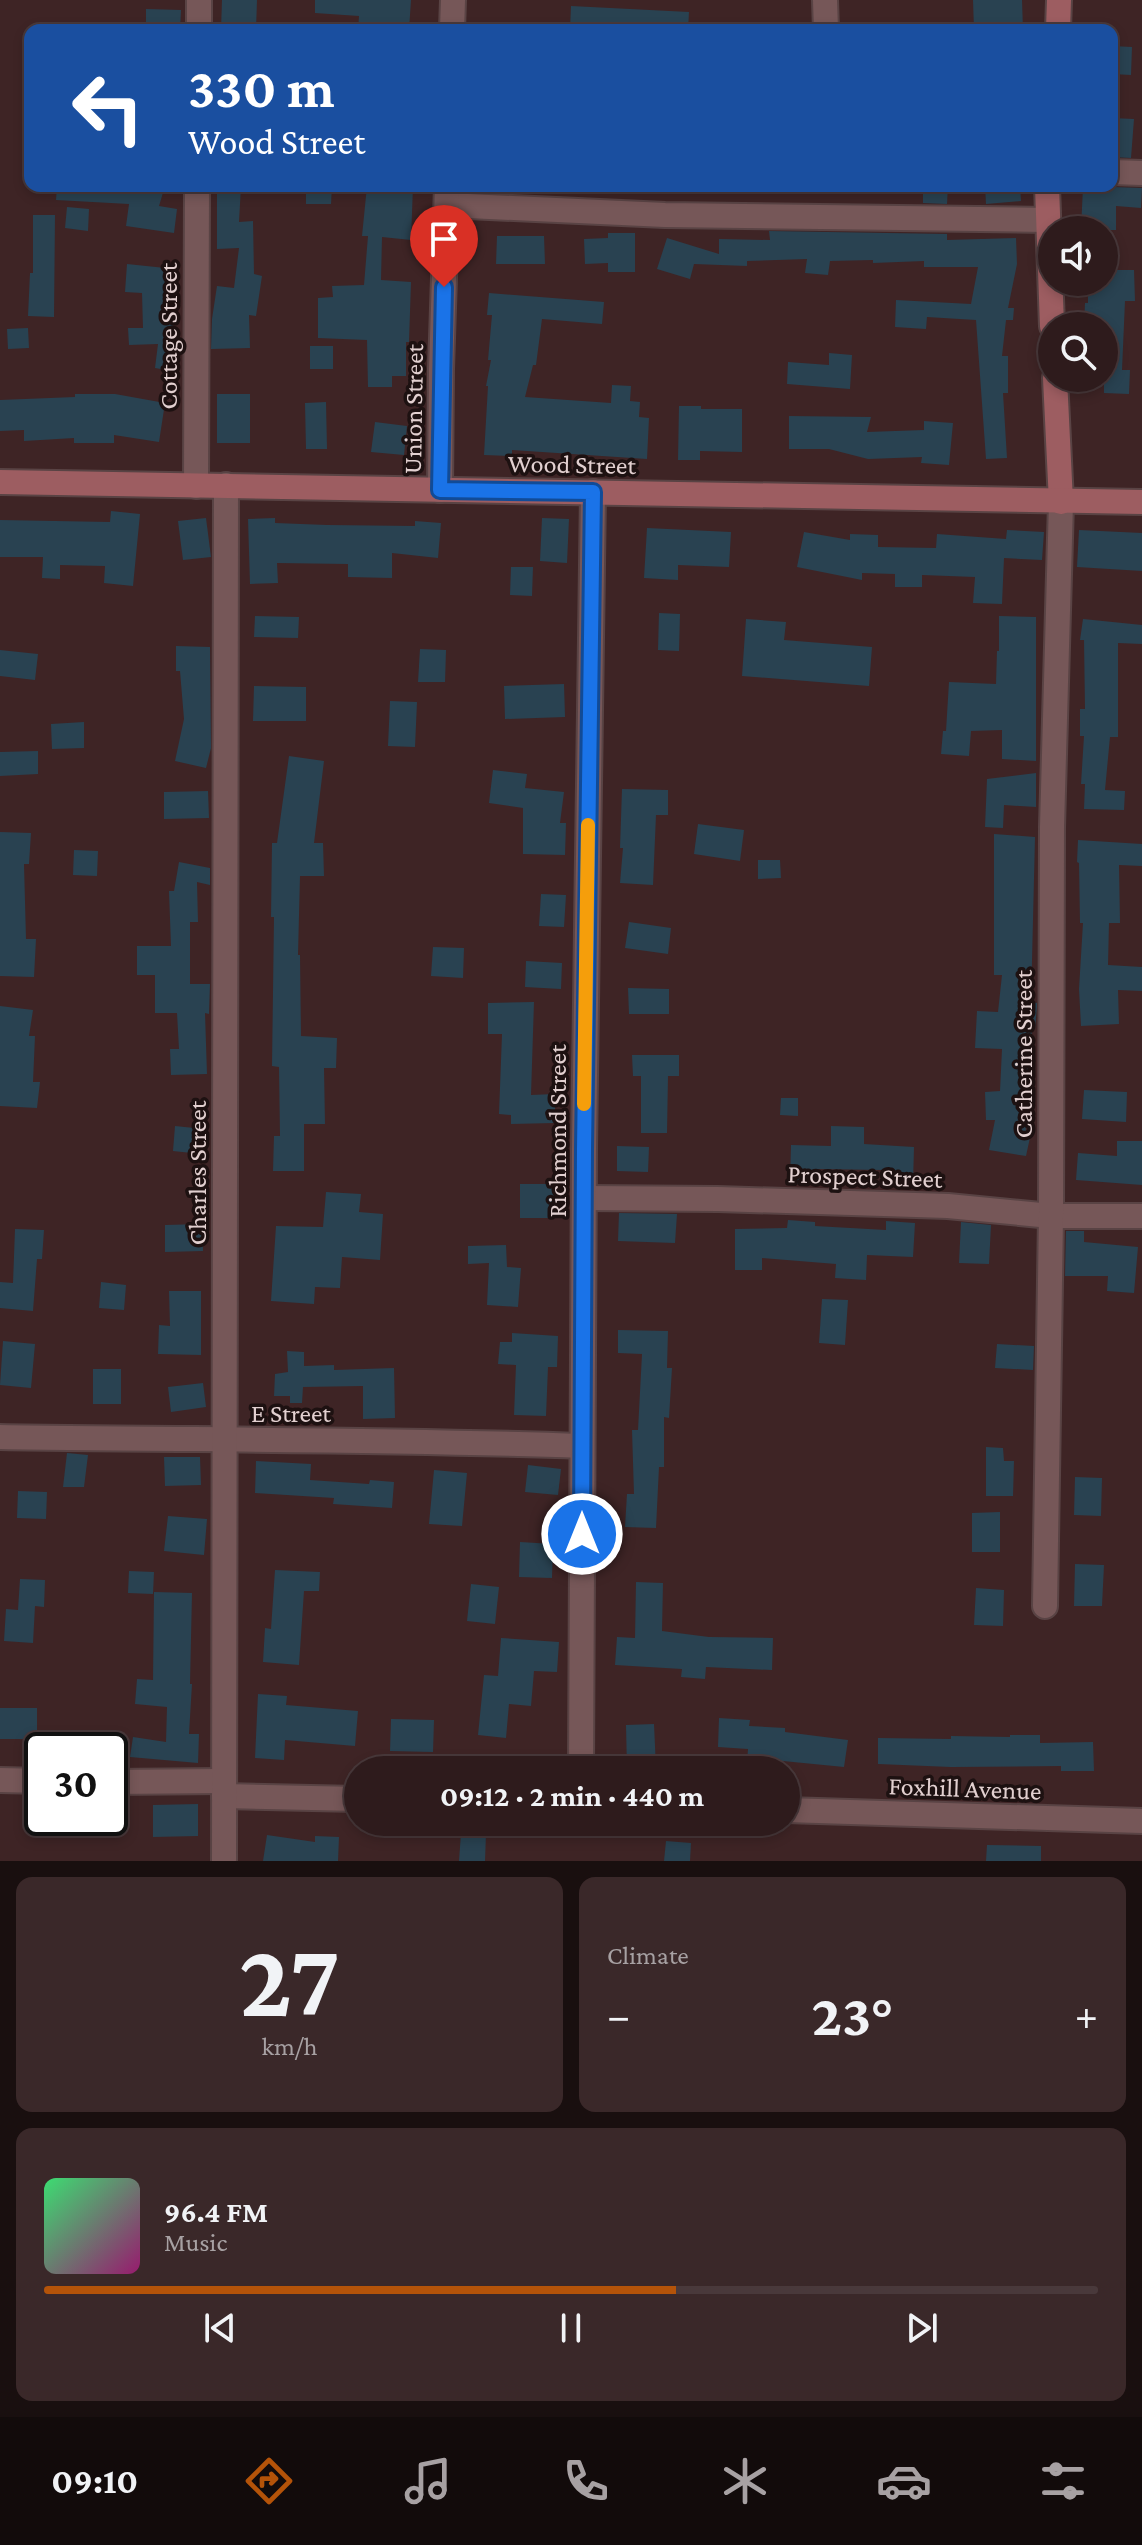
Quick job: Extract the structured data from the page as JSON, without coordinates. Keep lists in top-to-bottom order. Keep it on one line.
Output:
{"streets":{"main road":["Wood Street"],"street":["Cottage Street","Union Street","Catherine Street","Richmond Street","Charles Street","Prospect Street","E Street","Foxhill Avenue"]},"crossings":[["Cottage Street","Wood Street"],["Union Street","Wood Street"],["Wood Street","Catherine Street"],["Wood Street","Richmond Street"],["Wood Street","Charles Street"],["Catherine Street","Prospect Street"],["Richmond Street","Prospect Street"],["Richmond Street","E Street"],["Charles Street","E Street"]],"page":{"turn":["330 m","Wood Street"],"limit":"30","trip":"09:12 · 2 min · 440 m","tile":[["27","km/h"],"Climate"],"heat":["−","23°","+"],"song":["96.4 FM","Music"],"tabs":"09:10"}}
